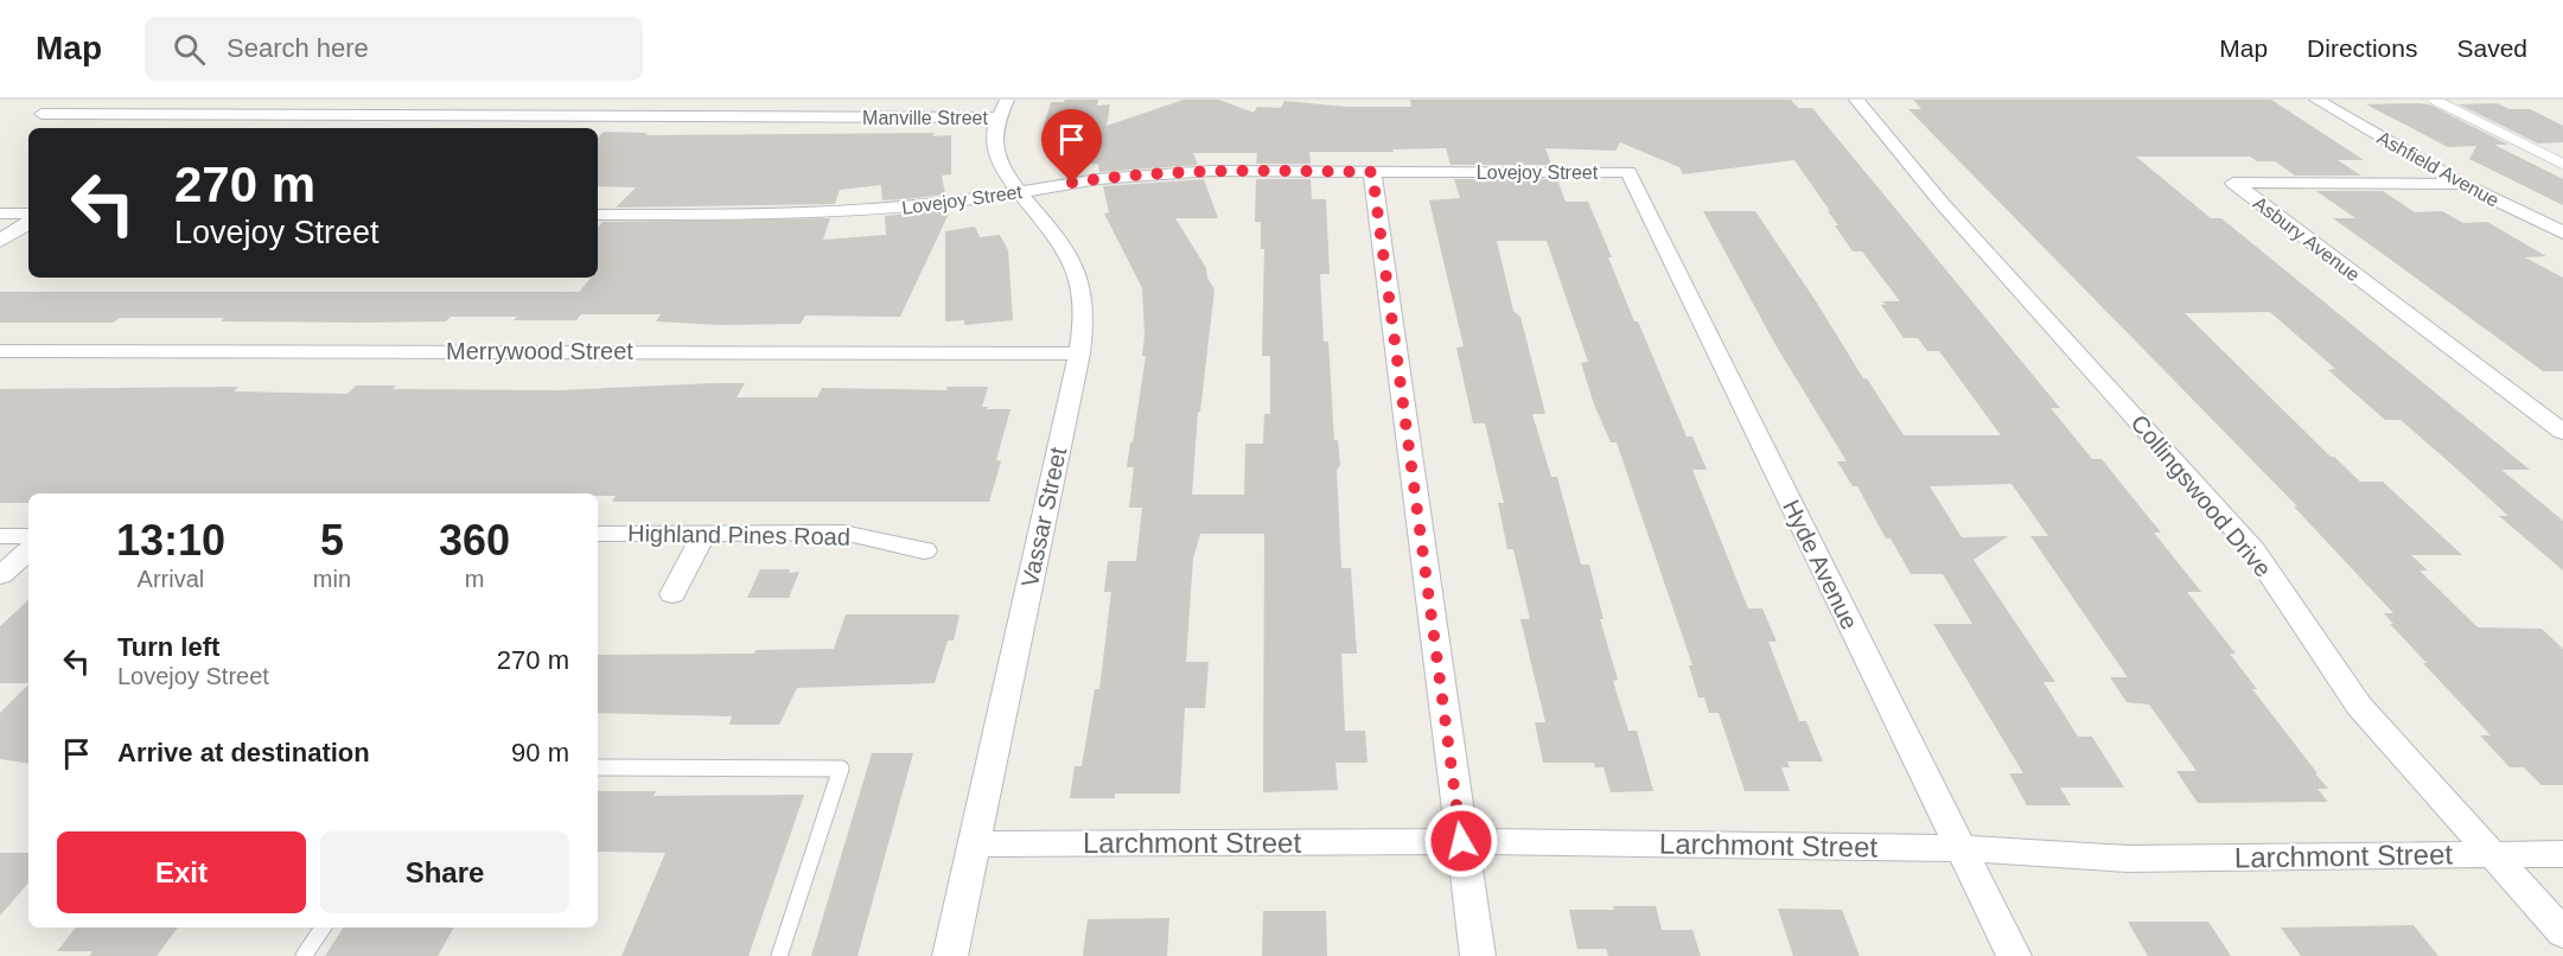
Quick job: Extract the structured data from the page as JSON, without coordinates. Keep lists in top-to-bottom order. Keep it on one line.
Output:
{"streets":{"street":["Manville Street","Ashfield Avenue","Lovejoy Street","Asbury Avenue","Merrywood Street","Collingswood Drive","Vassar Street","Highland Pines Road","Hyde Avenue","Larchmont Street"]},"crossings":[["Manville Street","Vassar Street"],["Ashfield Avenue","Asbury Avenue"],["Lovejoy Street","Vassar Street"],["Lovejoy Street","Hyde Avenue"],["Merrywood Street","Vassar Street"],["Collingswood Drive","Larchmont Street"],["Vassar Street","Larchmont Street"],["Hyde Avenue","Larchmont Street"]],"page":{"header":"Map","search":"Search here","nav":["Map","Directions","Saved"],"turn":["270 m","Lovejoy Street"],"eta":["13:10","Arrival","5","min","360","m"],"list":[{"name":"Turn left","note":"Lovejoy Street","value":"270 m"},{"name":"Arrive at destination","value":"90 m"}],"buttons":["Exit","Share"]}}
